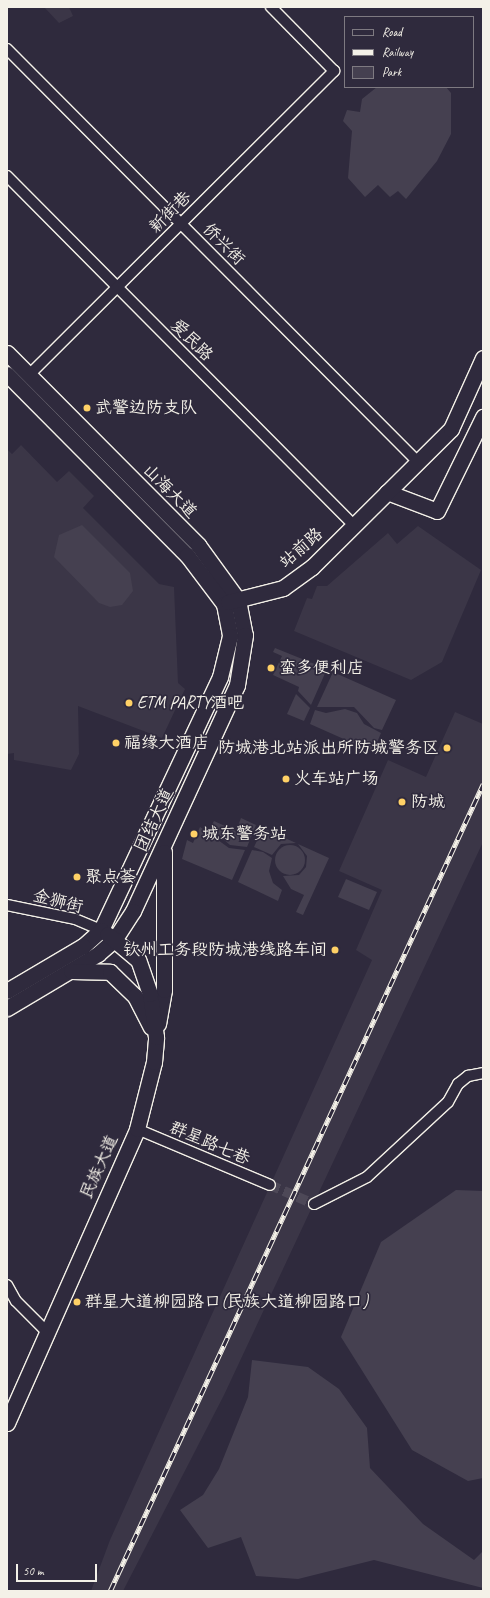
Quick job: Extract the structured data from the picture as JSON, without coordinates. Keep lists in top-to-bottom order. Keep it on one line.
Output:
{"streets":{"main road":["山海大道","站前路","团结大道","民族大道"],"street":["新街巷","侨兴街","爱民路","金狮街","群星路七巷"]},"crossings":[["新街巷","侨兴街"],["新街巷","爱民路"],["新街巷","山海大道"],["侨兴街","站前路"],["爱民路","站前路"],["山海大道","站前路"],["山海大道","团结大道"],["团结大道","金狮街"],["团结大道","民族大道"],["金狮街","民族大道"],["群星路七巷","民族大道"]],"places":["武警边防支队","蛮多便利店","ETM PARTY酒吧","福缘大酒店","防城港北站派出所防城警务区","火车站广场","防城","城东警务站","聚点荟","钦州工务段防城港线路车间","群星大道柳园路口(民族大道柳园路口)"],"legend":["Road","Railway","Park"],"scale_bar":"50 m"}
